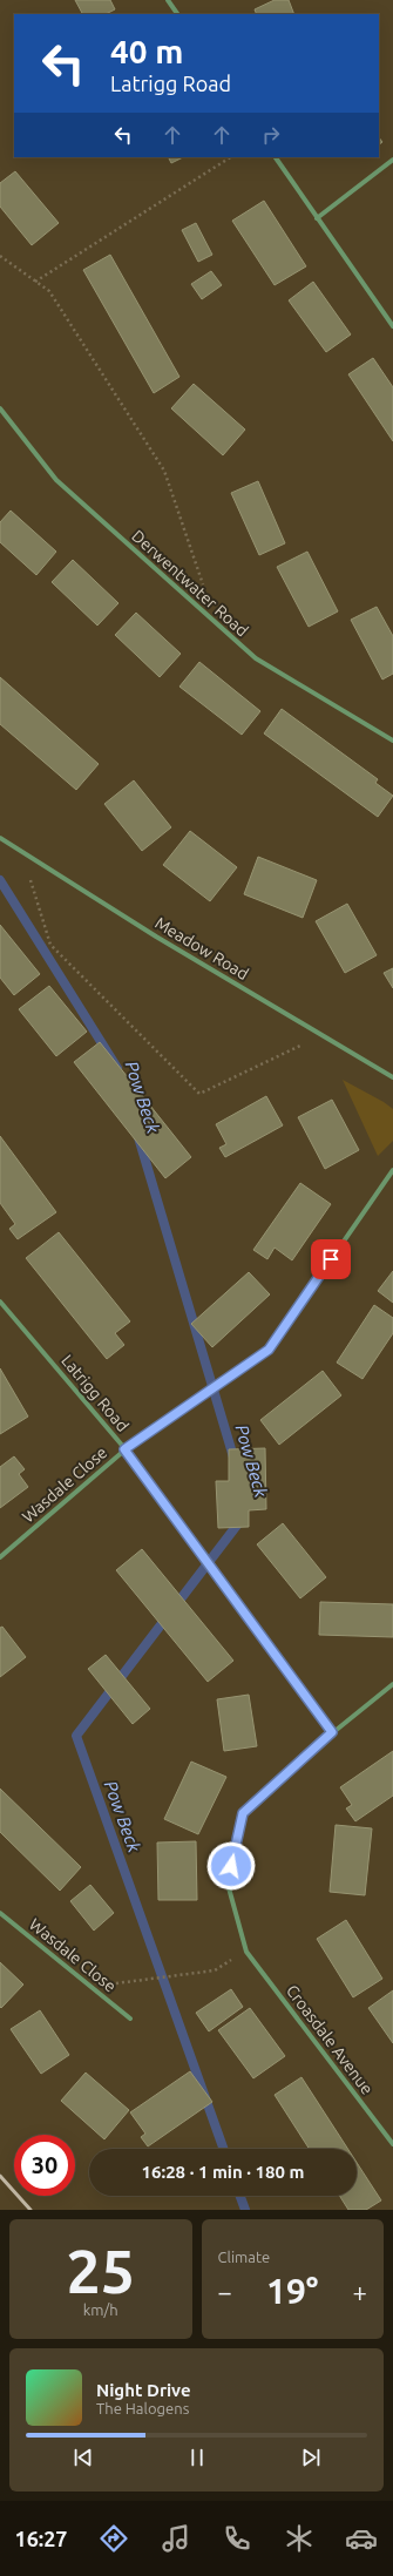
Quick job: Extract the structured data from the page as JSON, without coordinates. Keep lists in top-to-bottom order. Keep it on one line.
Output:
{"streets":{"street":["Derwentwater Road","Meadow Road","Latrigg Road","Wasdale Close","Croasdale Avenue"]},"crossings":[["Latrigg Road","Wasdale Close"]],"water":["Pow Beck"],"page":{"turn":["40 m","Latrigg Road"],"limit":"30","trip":"16:28 · 1 min · 180 m","tile":[["25","km/h"],"Climate"],"heat":["−","19°","+"],"song":["Night Drive","The Halogens"],"tabs":"16:27"}}
